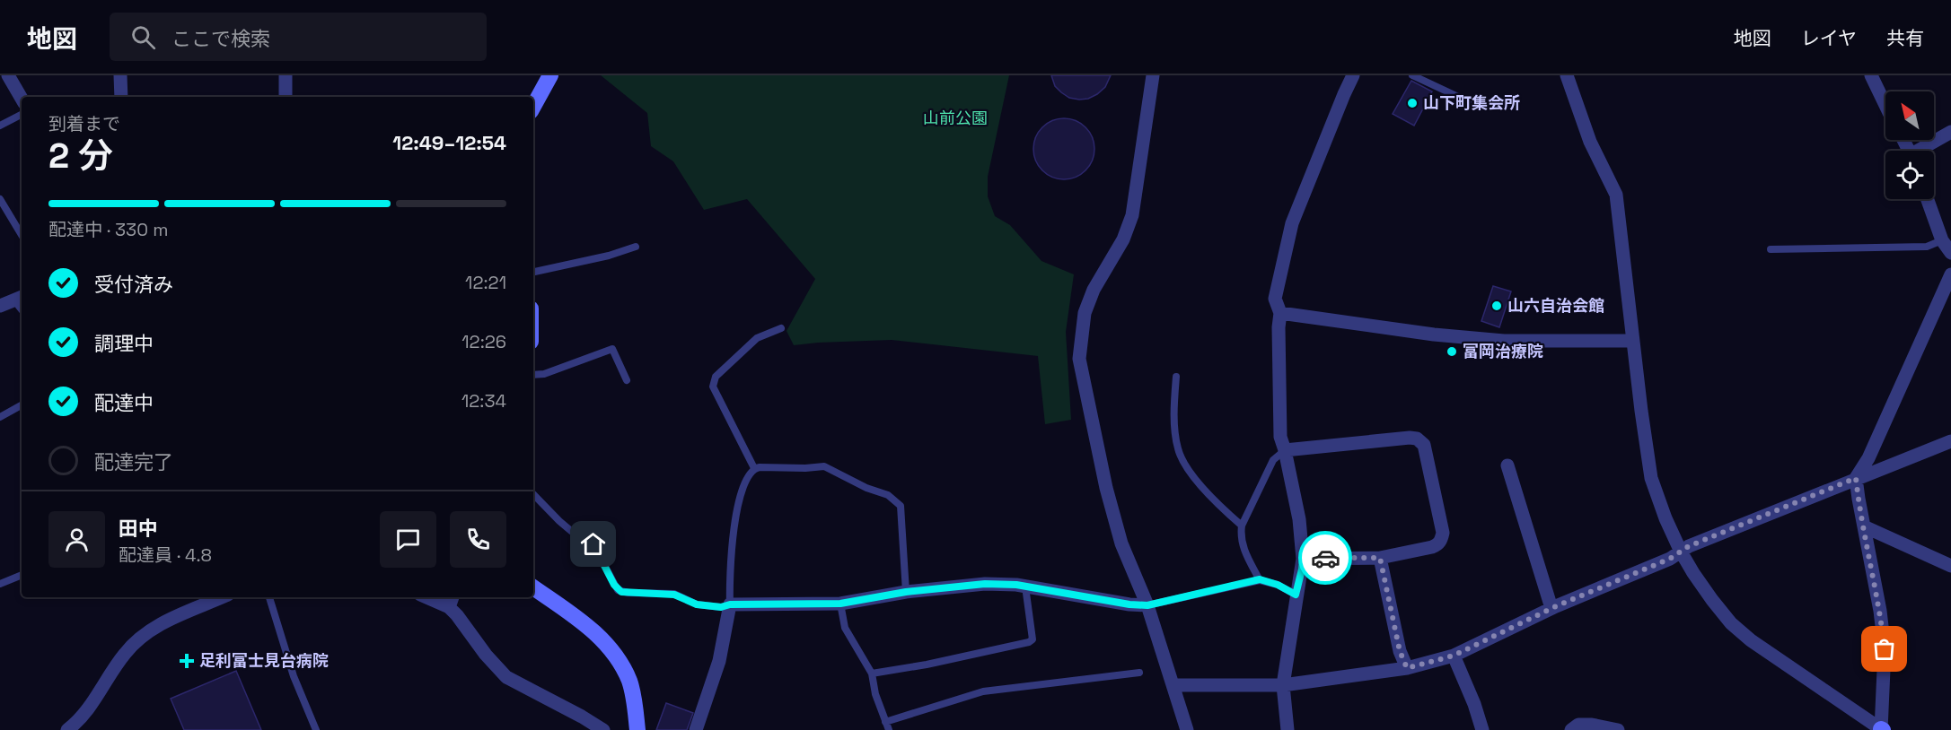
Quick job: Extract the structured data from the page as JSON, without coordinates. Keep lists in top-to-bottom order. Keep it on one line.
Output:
{"parks":["山前公園"],"places":{"other":["山下町集会所","山六自治会館","富岡治療院"],"health":["足利富士見台病院"]},"north":"top left","page":{"header":"地図","search":"ここで検索","nav":["地図","レイヤ","共有"],"heading":["2 分","到着まで","12:49–12:54"],"panel":["田中","配達員 · 4.8"],"bar":"配達中 · 330 m","list":[["受付済み","12:21"],["調理中","12:26"],["配達中","12:34"],"配達完了"]}}
